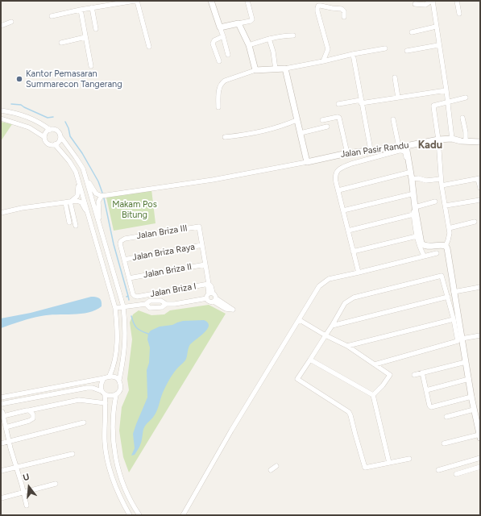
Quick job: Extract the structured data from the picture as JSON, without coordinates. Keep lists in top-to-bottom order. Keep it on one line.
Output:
{"streets":{"street":["Jalan Pasir Randu","Jalan Briza III","Jalan Briza Raya","Jalan Briza II","Jalan Briza I"]},"crossings":[["Jalan Briza III","Jalan Briza Raya"],["Jalan Briza II","Jalan Briza I"]],"districts":["Kadu"],"parks":["Makam Pos Bitung"],"places":["Kantor Pemasaran Summarecon Tangerang"],"north":"top"}
